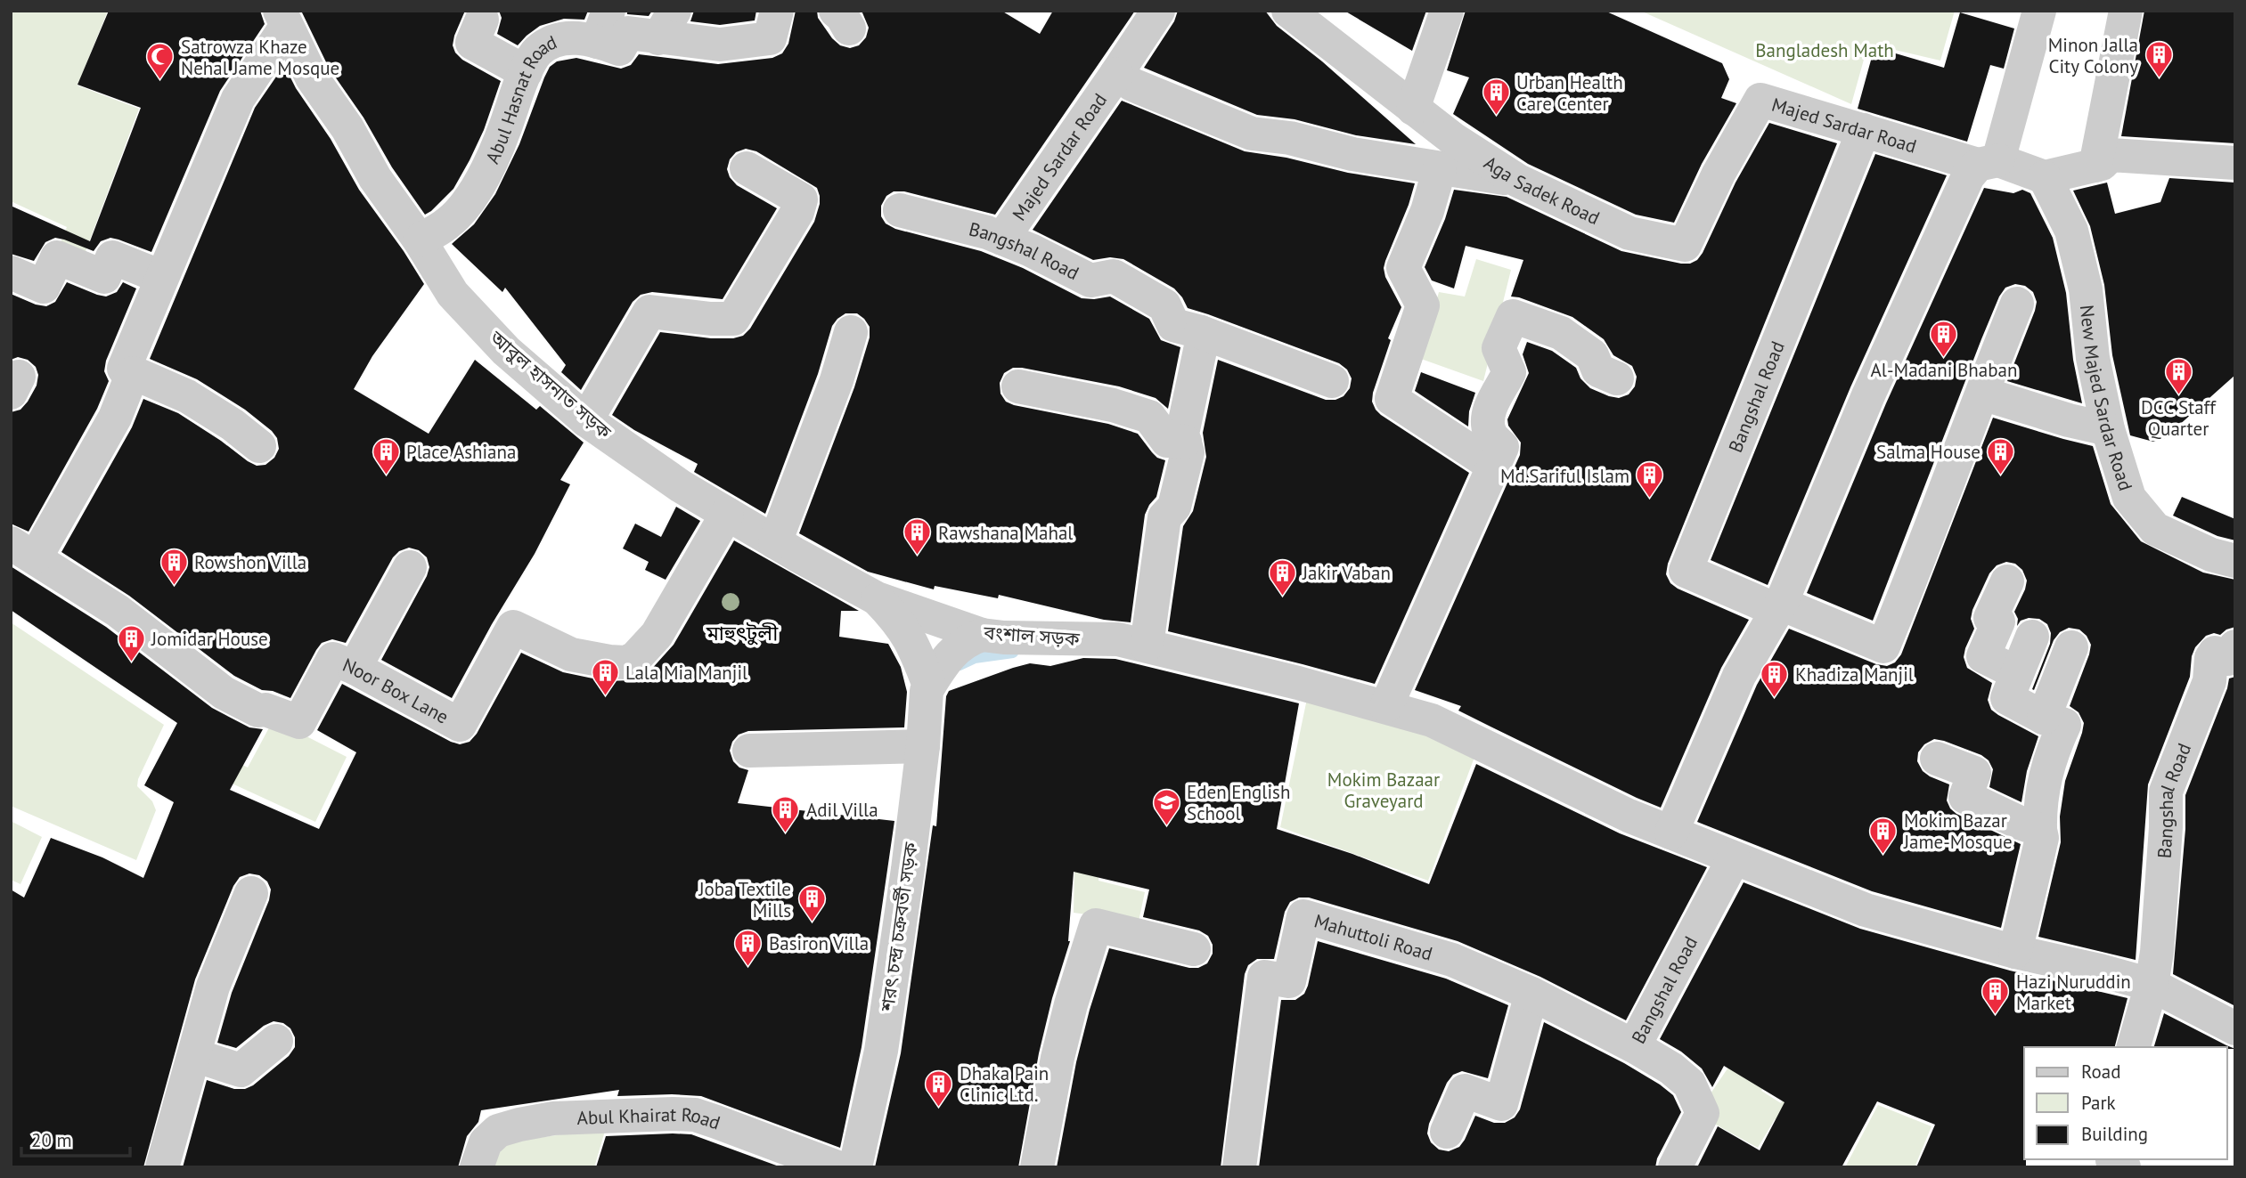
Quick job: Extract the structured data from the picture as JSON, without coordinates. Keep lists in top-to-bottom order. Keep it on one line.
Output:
{"streets":{"street":["Abul Hasnat Road","Majed Sardar Road","Aga Sadek Road","Bangshal Road","আবুল হাসনাত সড়ক","New Majed Sardar Road","বংশাল সড়ক","Noor Box Lane","শরৎ চন্দ্র চক্রবর্তী সড়ক","Mahuttoli Road","Abul Khairat Road"]},"crossings":[["Abul Hasnat Road","আবুল হাসনাত সড়ক"],["Majed Sardar Road","Aga Sadek Road"],["Majed Sardar Road","Bangshal Road"],["Bangshal Road","Mahuttoli Road"],["আবুল হাসনাত সড়ক","বংশাল সড়ক"],["আবুল হাসনাত সড়ক","Noor Box Lane"],["আবুল হাসনাত সড়ক","শরৎ চন্দ্র চক্রবর্তী সড়ক"],["বংশাল সড়ক","শরৎ চন্দ্র চক্রবর্তী সড়ক"]],"districts":["মাহুৎটুলী"],"parks":["Bangladesh Math","Mokim Bazaar Graveyard"],"places":{"building":["Minon Jalla City Colony","Urban Health Care Center","Al-Madani Bhaban","DCC Staff Quarter","Place Ashiana","Salma House","Md.Sariful Islam","Rawshana Mahal","Rowshon Villa","Jakir Vaban","Jomidar House","Lala Mia Manjil","Khadiza Manjil","Adil Villa","Mokim Bazar Jame-Mosque","Joba Textile Mills","Basiron Villa","Hazi Nuruddin Market","Dhaka Pain Clinic Ltd."],"mosque":["Satrowza Khaze Nehal Jame Mosque"],"school or university":["Eden English School"]},"legend":["Road","Park","Building"],"scale_bar":"20 m"}
